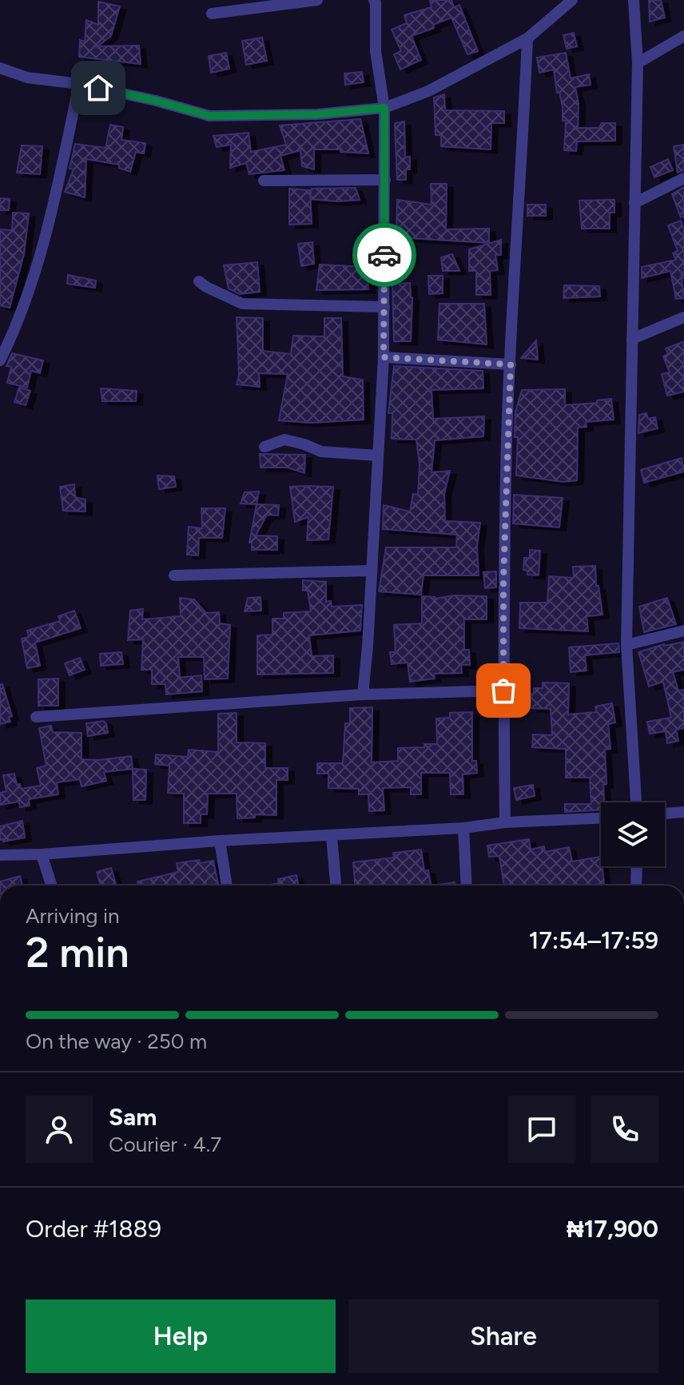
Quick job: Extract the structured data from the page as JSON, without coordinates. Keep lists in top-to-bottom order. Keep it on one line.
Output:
{"page":{"heading":["2 min","Arriving in","17:54–17:59"],"panel":["Sam","Courier · 4.7","Order #1889","₦17,900"],"bar":"On the way · 250 m","buttons":["Help","Share"]}}
